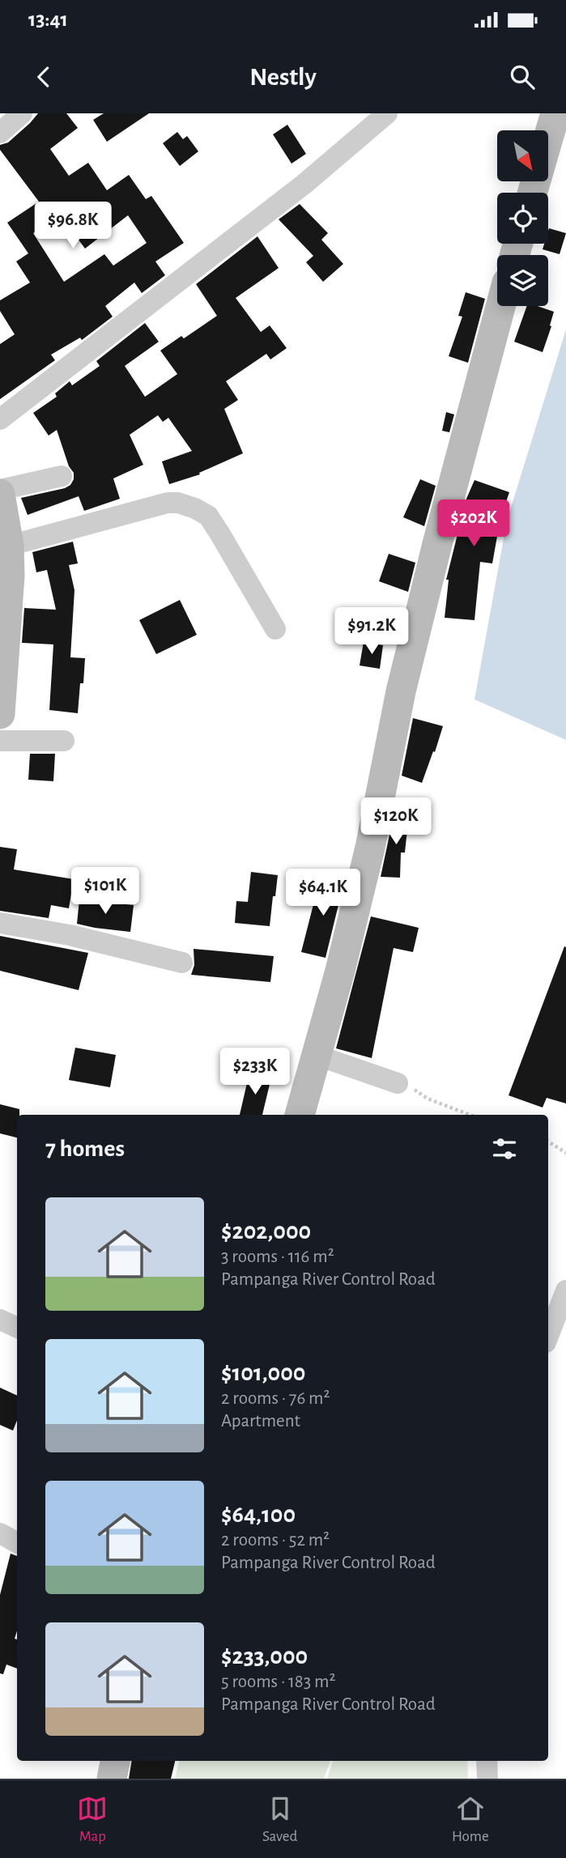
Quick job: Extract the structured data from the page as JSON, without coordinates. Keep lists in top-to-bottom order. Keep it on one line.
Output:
{"north":"bottom right","page":{"status":"13:41","header":"Nestly","price":["$96.8K","$202K","$91.2K","$120K","$101K","$64.1K","$233K"],"heading":"7 homes","list":[{"name":"$202,000","note":"3 rooms · 116 m² · Pampanga River Control Road"},{"name":"$101,000","note":"2 rooms · 76 m² · Apartment"},{"name":"$64,100","note":"2 rooms · 52 m² · Pampanga River Control Road"},{"name":"$233,000","note":"5 rooms · 183 m² · Pampanga River Control Road"}],"tabs":["Map","Saved","Home"]}}
